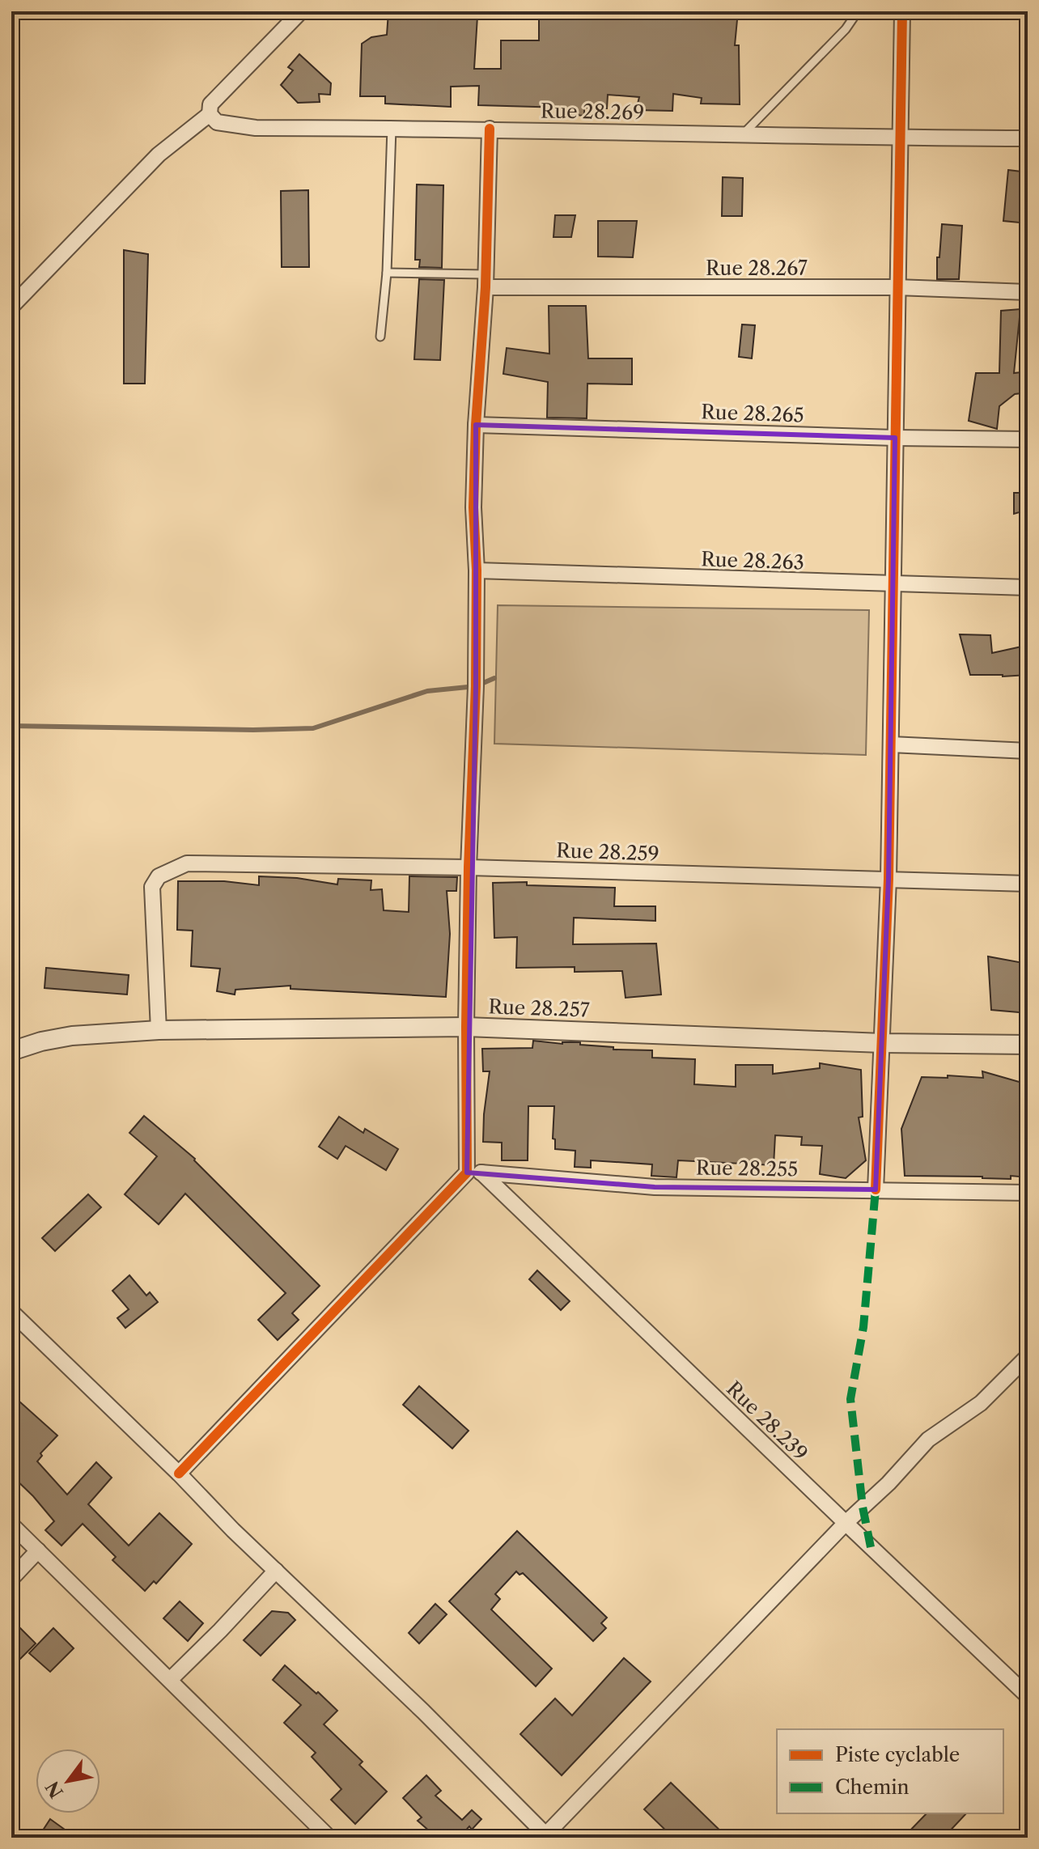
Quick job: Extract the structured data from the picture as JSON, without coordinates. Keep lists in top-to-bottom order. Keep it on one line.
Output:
{"streets":{"street":["Rue 28.269","Rue 28.267","Rue 28.265","Rue 28.263","Rue 28.259","Rue 28.257","Rue 28.255","Rue 28.239"]},"crossings":[["Rue 28.259","Rue 28.257"],["Rue 28.255","Rue 28.239"]],"legend":["Piste cyclable","Chemin"],"north":"bottom left"}
